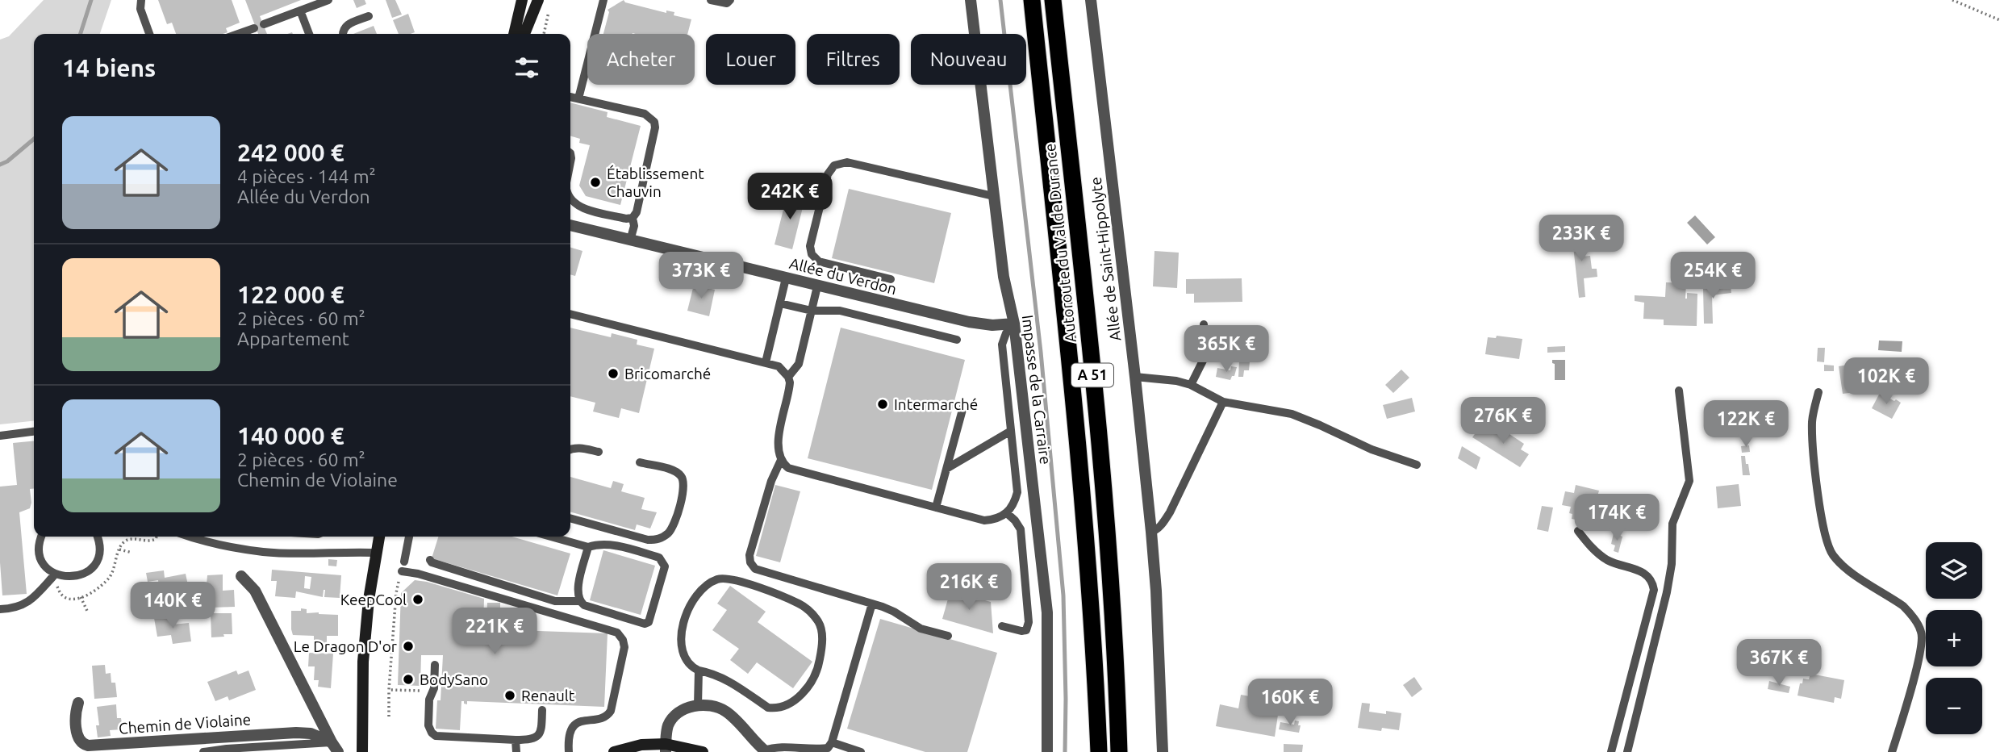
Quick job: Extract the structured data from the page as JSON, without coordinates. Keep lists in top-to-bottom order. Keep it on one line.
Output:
{"streets":{"highway":["Autoroute du Val de Durance","A 51"],"street":["Allée de Saint-Hippolyte","Allée du Verdon","Impasse de la Carraire","Chemin de Violaine"]},"crossings":[["Allée du Verdon","Impasse de la Carraire"]],"places":["Établissement Chauvin","Bricomarché","Intermarché","KeepCool","Le Dragon D'or","BodySano","Renault"],"page":{"chip":["Acheter","Louer","Filtres","Nouveau"],"heading":"14 biens","list":[{"name":"242 000 €","note":"4 pièces · 144 m² · Allée du Verdon"},{"name":"122 000 €","note":"2 pièces · 60 m² · Appartement"},{"name":"140 000 €","note":"2 pièces · 60 m² · Chemin de Violaine"}],"price":["242K €","233K €","373K €","254K €","365K €","102K €","276K €","122K €","174K €","216K €","140K €","221K €","367K €","160K €"],"map_buttons":["+","−"]}}
